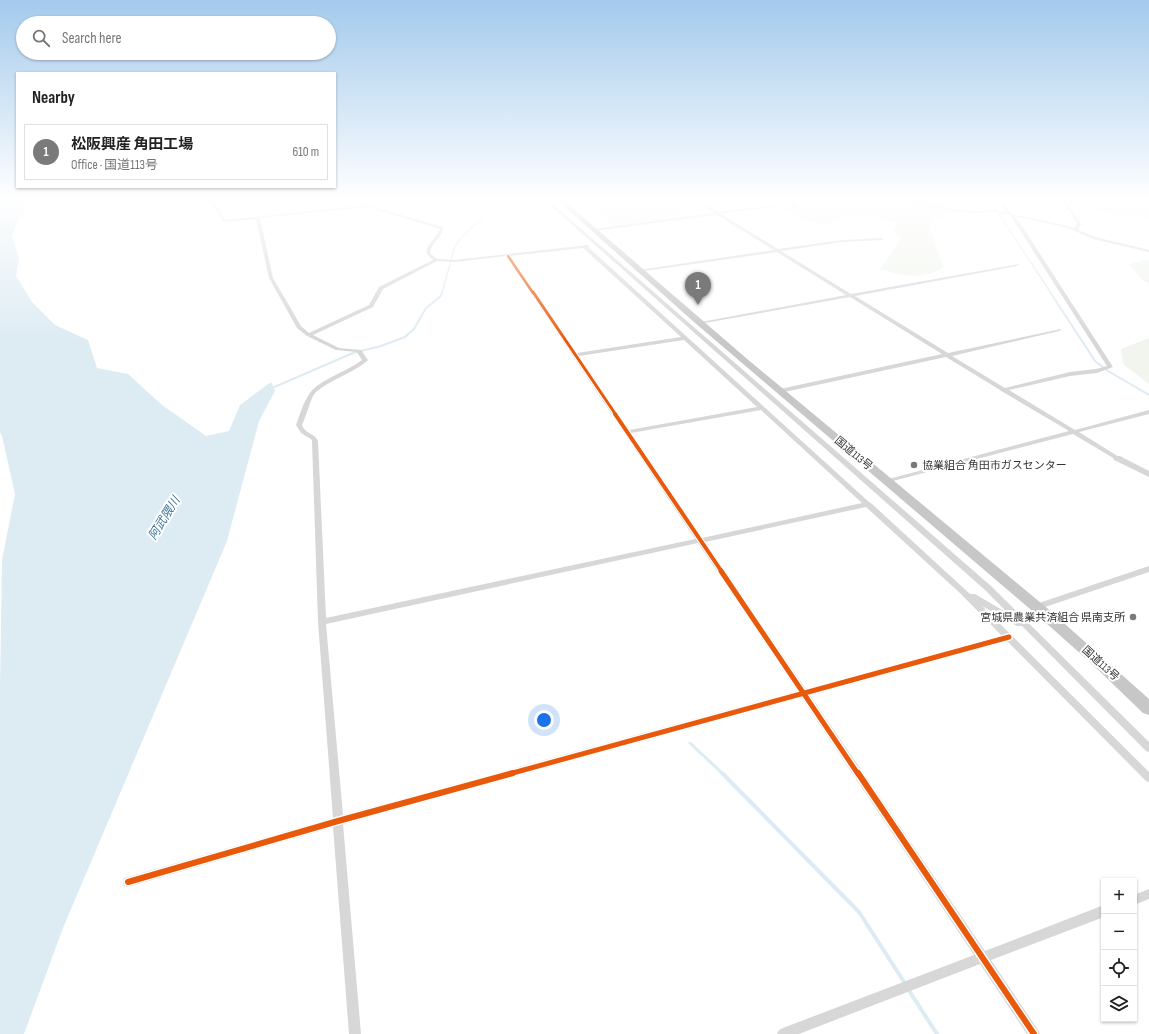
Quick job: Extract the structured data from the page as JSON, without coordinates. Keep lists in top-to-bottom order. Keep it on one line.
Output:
{"streets":{"highway":["国道113号"]},"water":["阿武隈川"],"places":["協業組合 角田市ガスセンター","宮城県農業共済組合 県南支所"],"page":{"search":"Search here","heading":"Nearby","list":[{"mark":"1","name":"松阪興産 角田工場","note":"Office · 国道113号","value":"610 m"}],"pins":"1","map_buttons":["+","−"]}}
